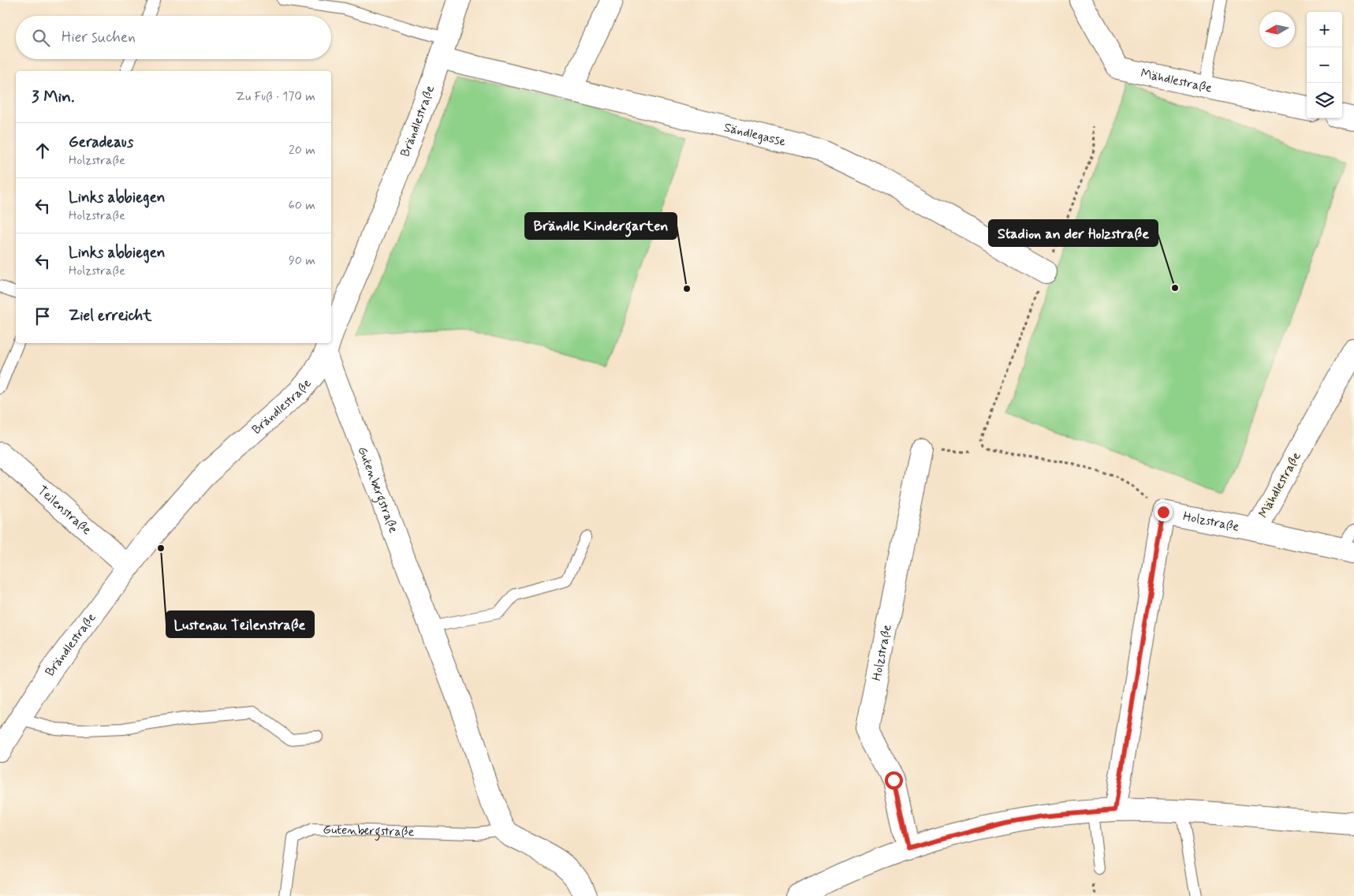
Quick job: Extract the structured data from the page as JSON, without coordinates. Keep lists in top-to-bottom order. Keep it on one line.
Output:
{"streets":{"street":["Mähdlestraße","Brändlestraße","Sändlegasse","Gutenbergstraße","Teilenstraße","Holzstraße"]},"crossings":[["Mähdlestraße","Holzstraße"],["Brändlestraße","Sändlegasse"],["Brändlestraße","Gutenbergstraße"],["Brändlestraße","Teilenstraße"]],"places":["Stadion an der Holzstraße","Brändle Kindergarten","Lustenau Teilenstraße"],"north":"left","page":{"map_buttons":["+","−"],"search":"Hier suchen","heading":["3 Min.","Zu Fuß · 170 m"],"list":[["Geradeaus","Holzstraße","20 m"],["Links abbiegen","Holzstraße","60 m"],["Links abbiegen","Holzstraße","90 m"],"Ziel erreicht"]}}
